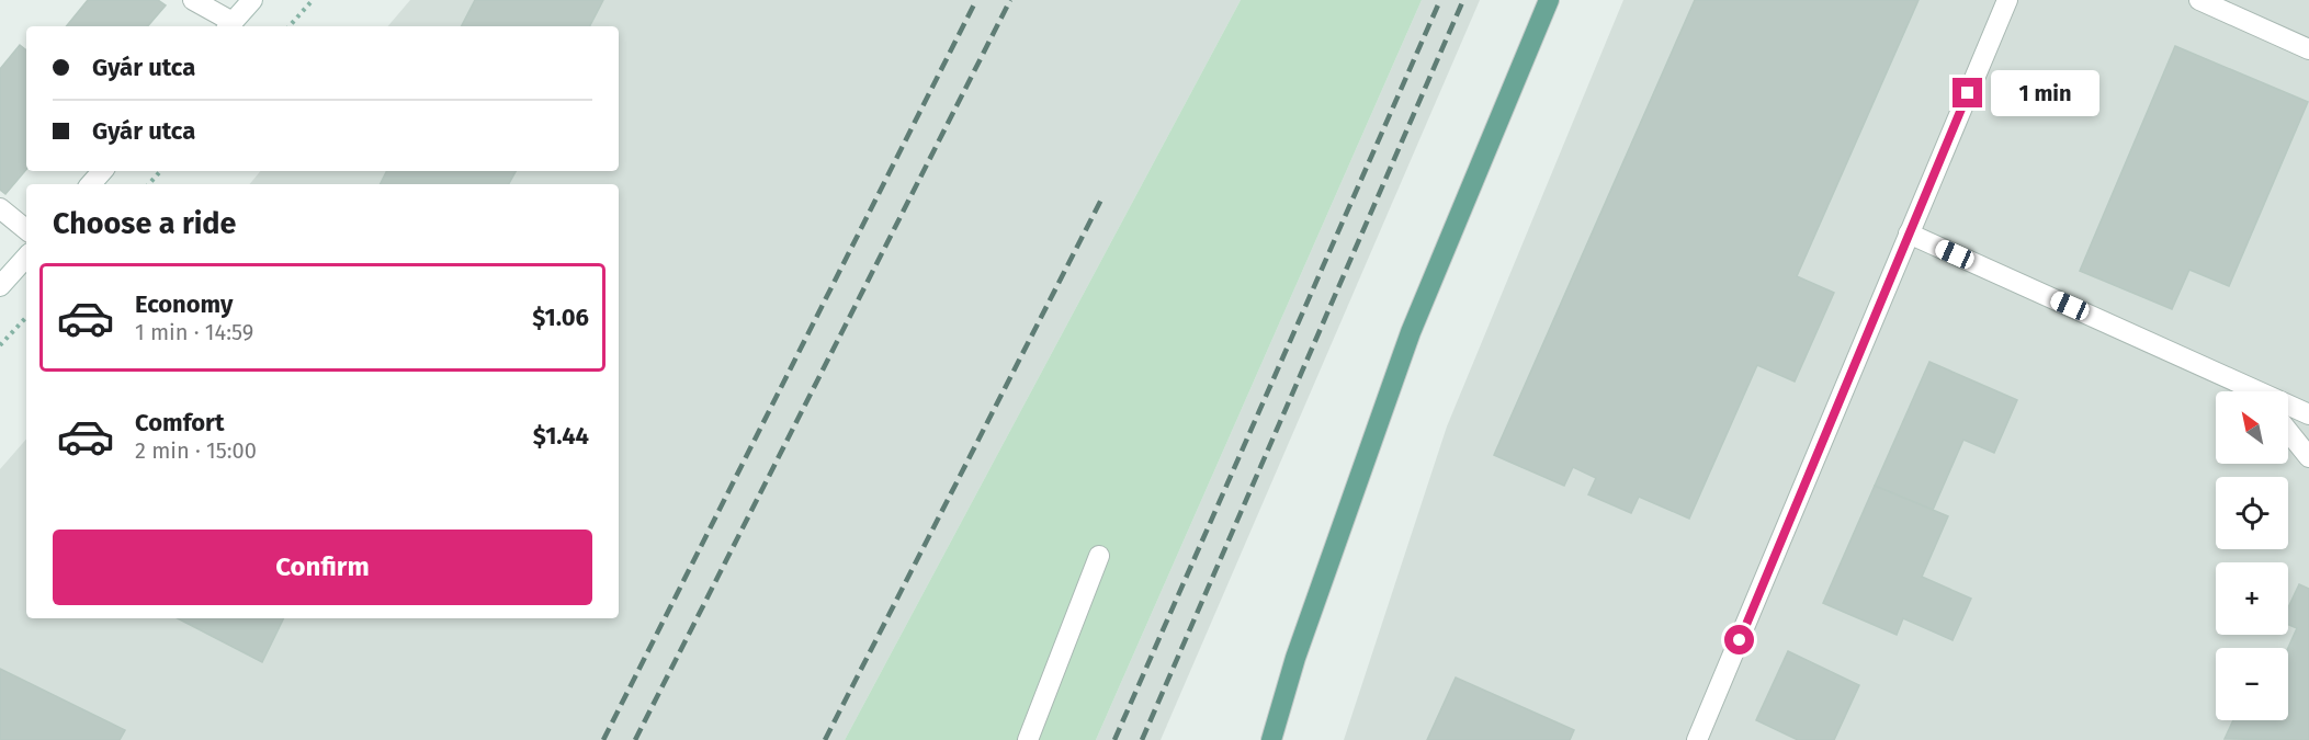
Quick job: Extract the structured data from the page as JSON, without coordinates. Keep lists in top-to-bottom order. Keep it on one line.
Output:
{"north":"top left","page":{"banner":["Gyár utca","Gyár utca"],"bubble":"1 min","heading":"Choose a ride","list":[{"name":"Economy","note":"1 min · 14:59","value":"$1.06"},{"name":"Comfort","note":"2 min · 15:00","value":"$1.44"}],"map_buttons":["+","−"],"buttons":"Confirm"}}
